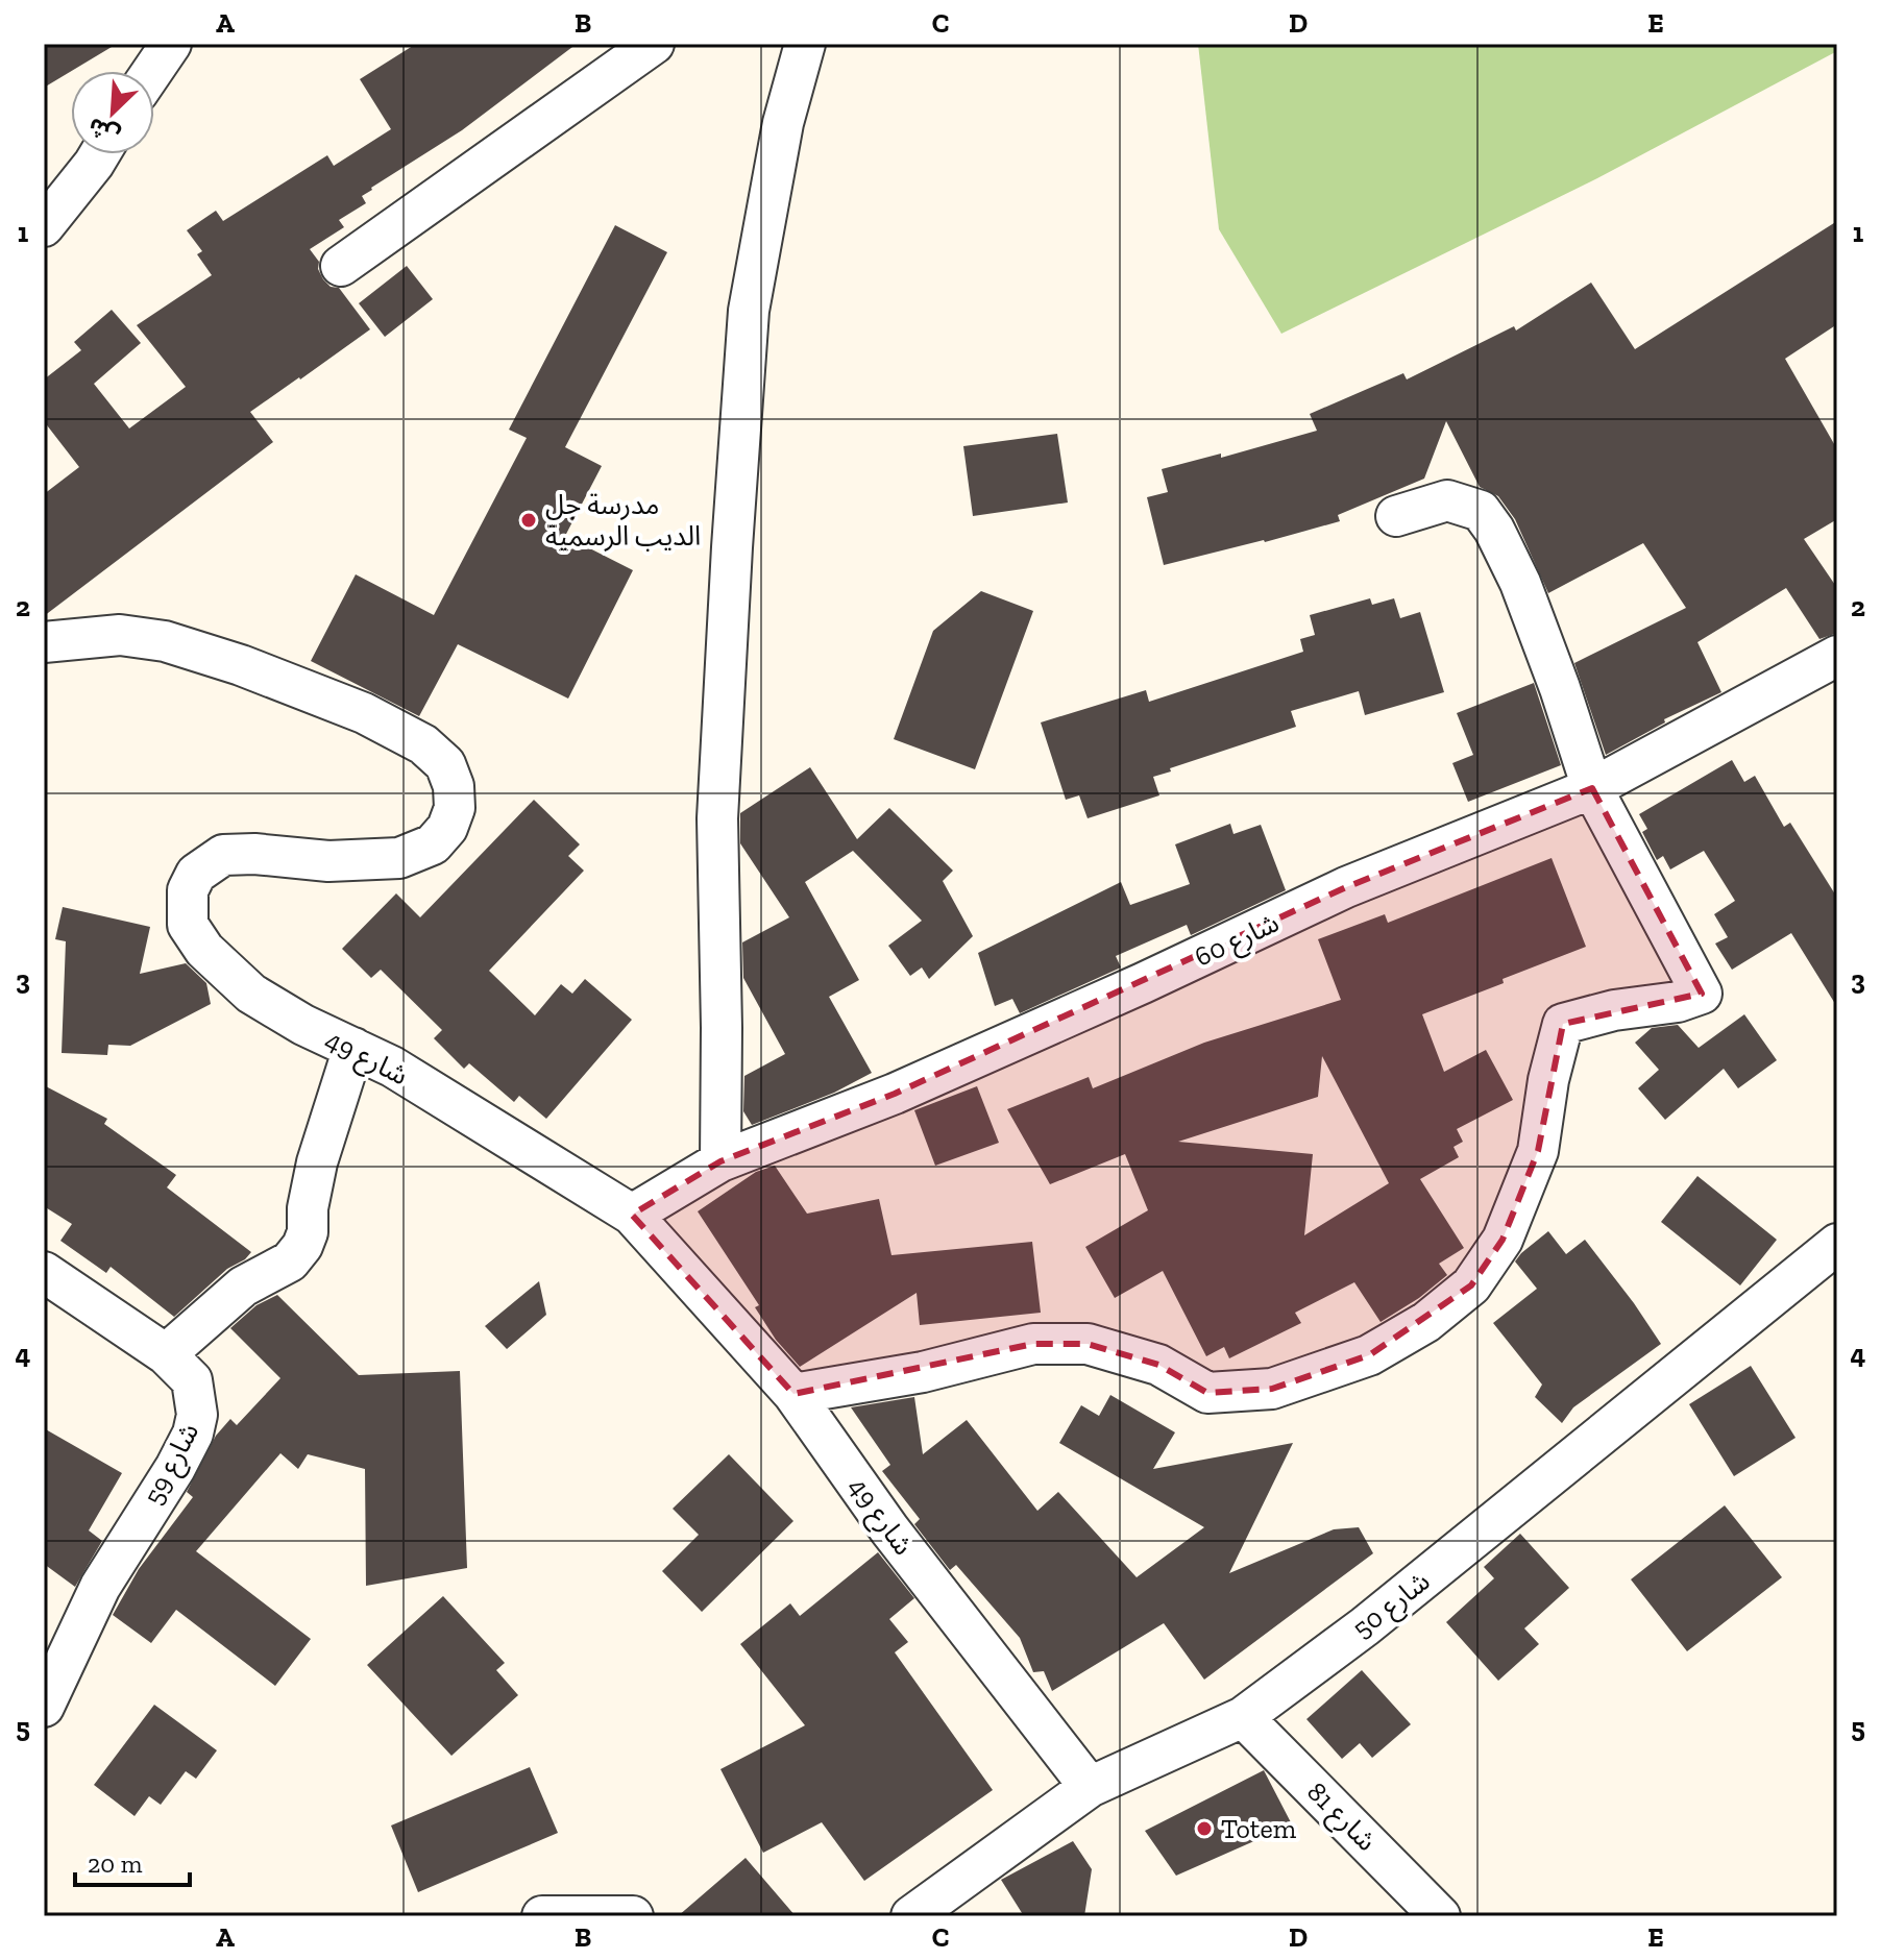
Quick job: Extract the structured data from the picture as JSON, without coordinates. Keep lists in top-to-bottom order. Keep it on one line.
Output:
{"streets":{"street":["شارع 60","شارع 49","شارع 59","شارع 50","شارع 81"]},"crossings":[["شارع 60","شارع 49"],["شارع 49","شارع 50"],["شارع 50","شارع 81"]],"places":["مدرسة جل الديب الرسمية","Totem"],"scale_bar":"20 m","north":"bottom left","grid":{"columns":["A","B","C","D","E"],"rows":["1","2","3","4","5"]}}
